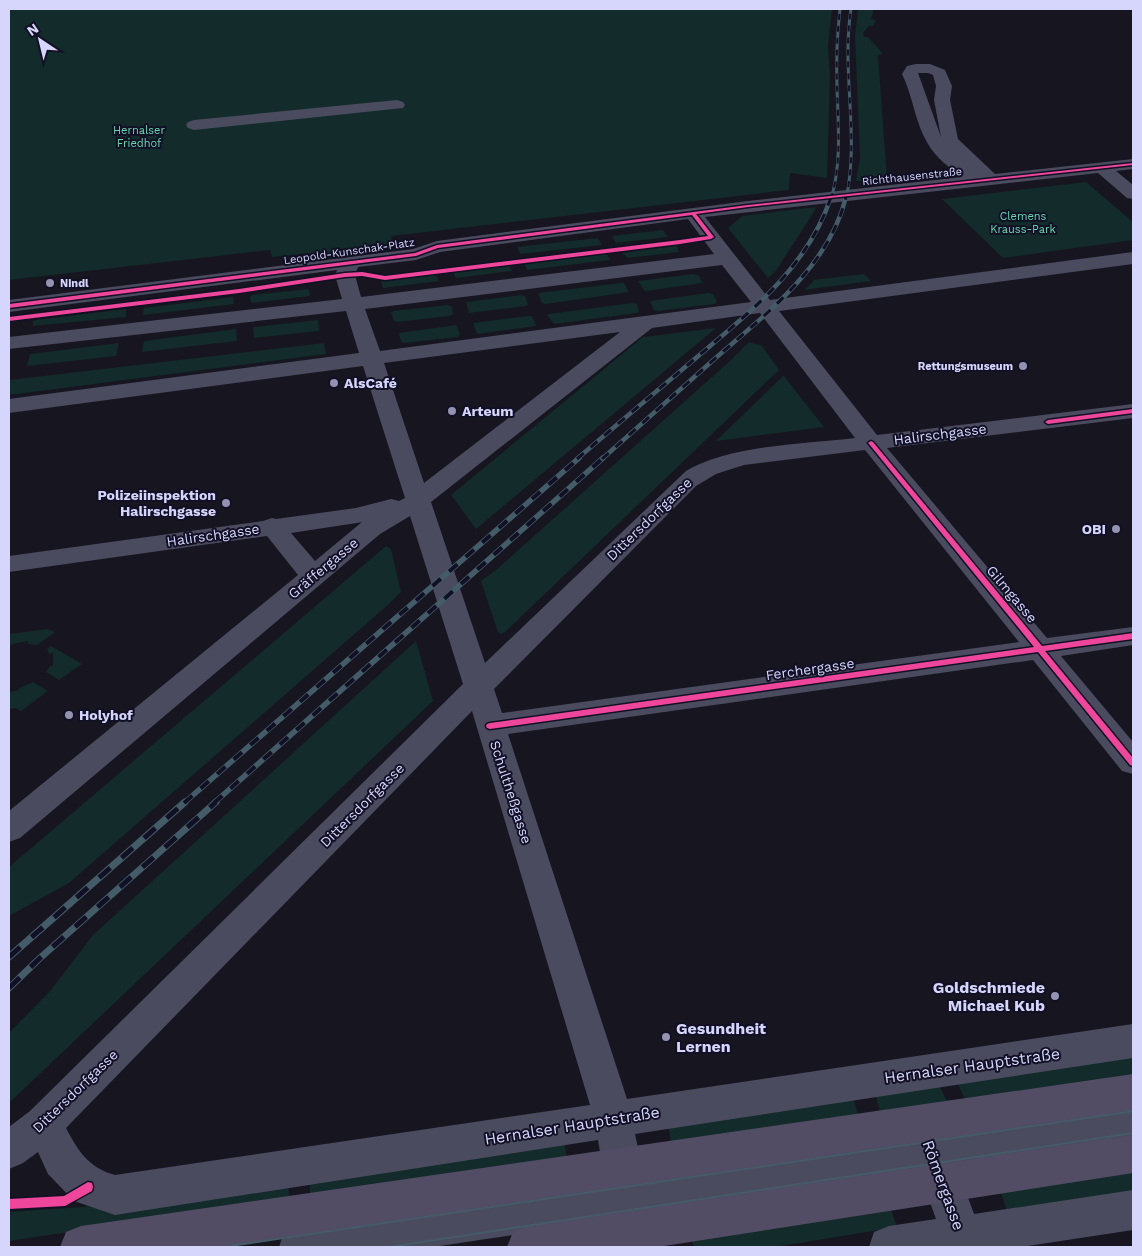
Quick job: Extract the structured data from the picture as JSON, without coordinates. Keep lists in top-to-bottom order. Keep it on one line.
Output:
{"streets":{"street":["Richthausenstraße","Leopold-Kunschak-Platz","Halirschgasse","Dittersdorfgasse","Gräffergasse","Gilmgasse","Ferchergasse","Schultheßgasse","Hernalser Hauptstraße","Römergasse"]},"crossings":[["Richthausenstraße","Leopold-Kunschak-Platz"],["Leopold-Kunschak-Platz","Schultheßgasse"],["Halirschgasse","Dittersdorfgasse"],["Halirschgasse","Gräffergasse"],["Halirschgasse","Gilmgasse"],["Halirschgasse","Schultheßgasse"],["Dittersdorfgasse","Schultheßgasse"],["Dittersdorfgasse","Hernalser Hauptstraße"],["Gräffergasse","Schultheßgasse"],["Gilmgasse","Ferchergasse"],["Ferchergasse","Schultheßgasse"],["Schultheßgasse","Hernalser Hauptstraße"]],"parks":["Hernalser Friedhof","Clemens Krauss-Park"],"places":["Nindl","Rettungsmuseum","AlsCafé","Arteum","Polizeiinspektion Halirschgasse","OBI","Holyhof","Goldschmiede Michael Kub","Gesundheit Lernen"],"north":"top left"}
